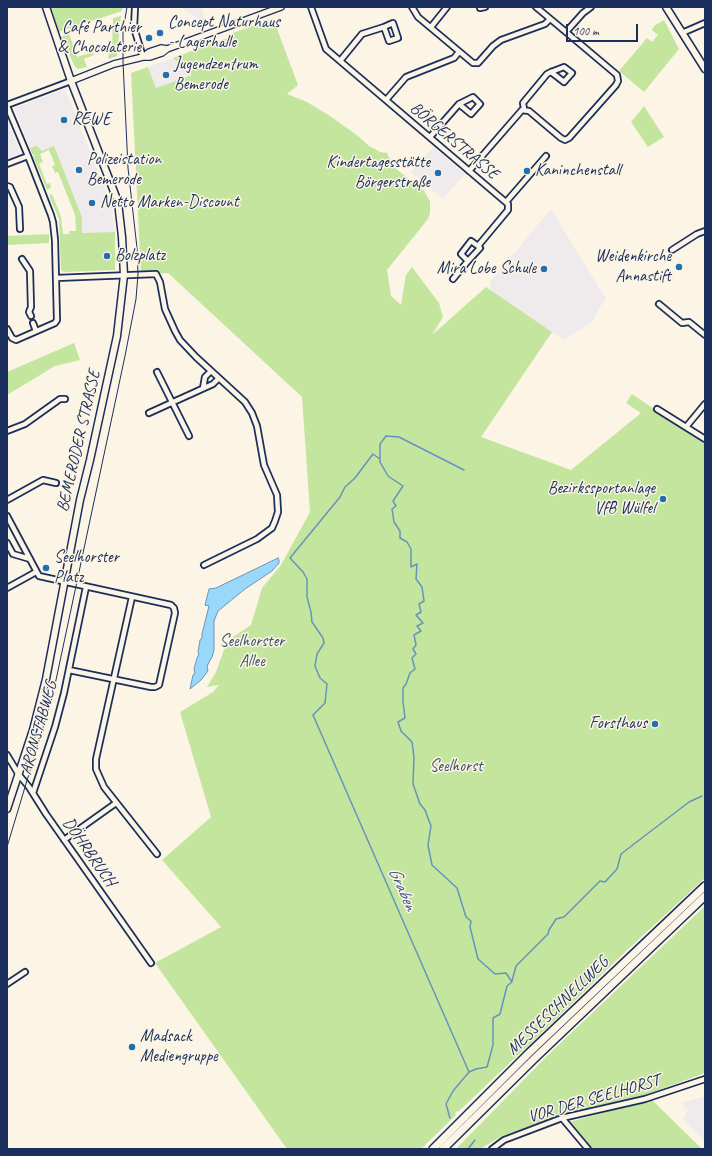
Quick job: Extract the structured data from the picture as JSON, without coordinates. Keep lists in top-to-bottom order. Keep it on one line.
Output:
{"streets":{"highway":["MESSESCHNELLWEG"],"main road":["BEMERODER STRASSE"],"street":["BÖRGERSTRASSE","ARONSTABWEG","DÖHRBRUCH","VOR DER SEELHORST"]},"crossings":[["BEMERODER STRASSE","DÖHRBRUCH"],["ARONSTABWEG","DÖHRBRUCH"]],"water":["Graben"],"parks":["Seelhorster Allee","Seelhorst"],"places":["Concept Naturhaus - Lagerhalle","Café Parthier & Chocolaterie","Jugendzentrum Bemerode","REWE","Polizeistation Bemerode","Kaninchenstall","Kindertagesstätte Börgerstraße","Netto Marken-Discount","Bolzplatz","Weidenkirche Annastift","Mira Lobe Schule","Bezirkssportanlage VfB Wülfel","Seelhorster Platz","Forsthaus","Madsack Mediengruppe"],"scale_bar":"100 m"}
